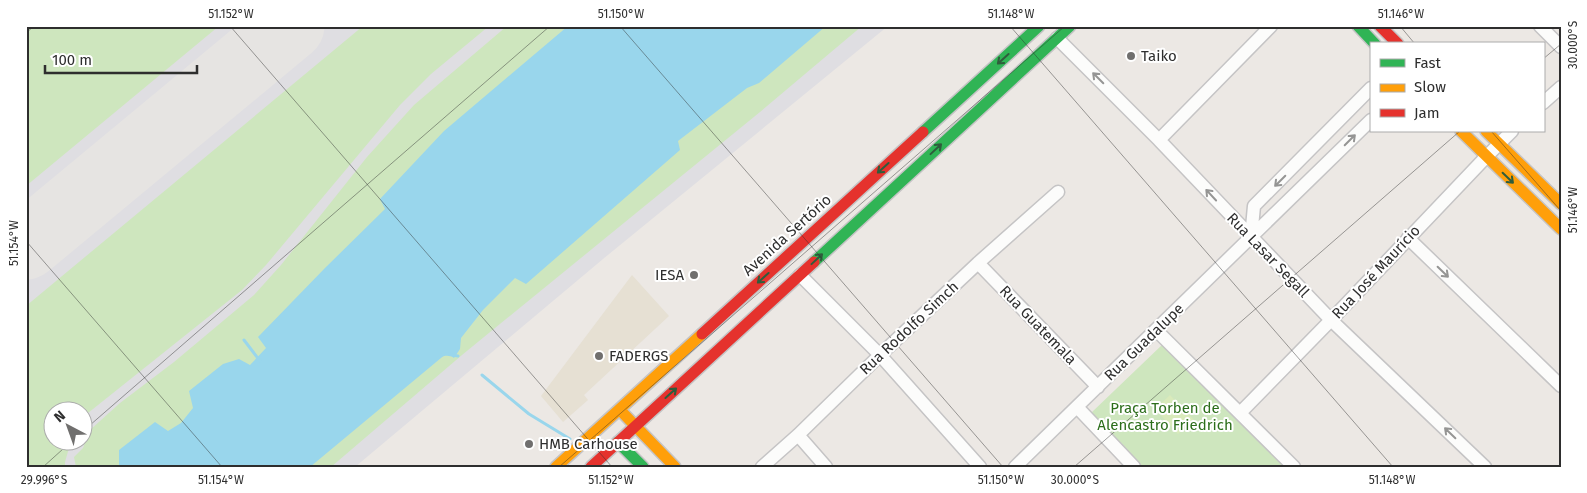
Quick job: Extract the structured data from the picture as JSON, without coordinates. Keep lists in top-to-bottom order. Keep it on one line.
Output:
{"streets":{"main road":["Avenida Sertório"],"street":["Rua Lasar Segall","Rua José Maurício","Rua Guatemala","Rua Rodolfo Simch","Rua Guadalupe"]},"crossings":[["Rua Lasar Segall","Rua José Maurício"],["Rua Lasar Segall","Rua Guadalupe"],["Rua Guatemala","Rua Rodolfo Simch"],["Rua Guatemala","Rua Guadalupe"]],"parks":["Praça Torben de Alencastro Friedrich"],"places":["Taiko","IESA","FADERGS","HMB Carhouse"],"legend":["Fast","Slow","Jam"],"scale_bar":"100 m","north":"top left","coordinates":["51.152°W","51.150°W","51.148°W","51.146°W","30.000°S","51.154°W","29.996°S"]}
